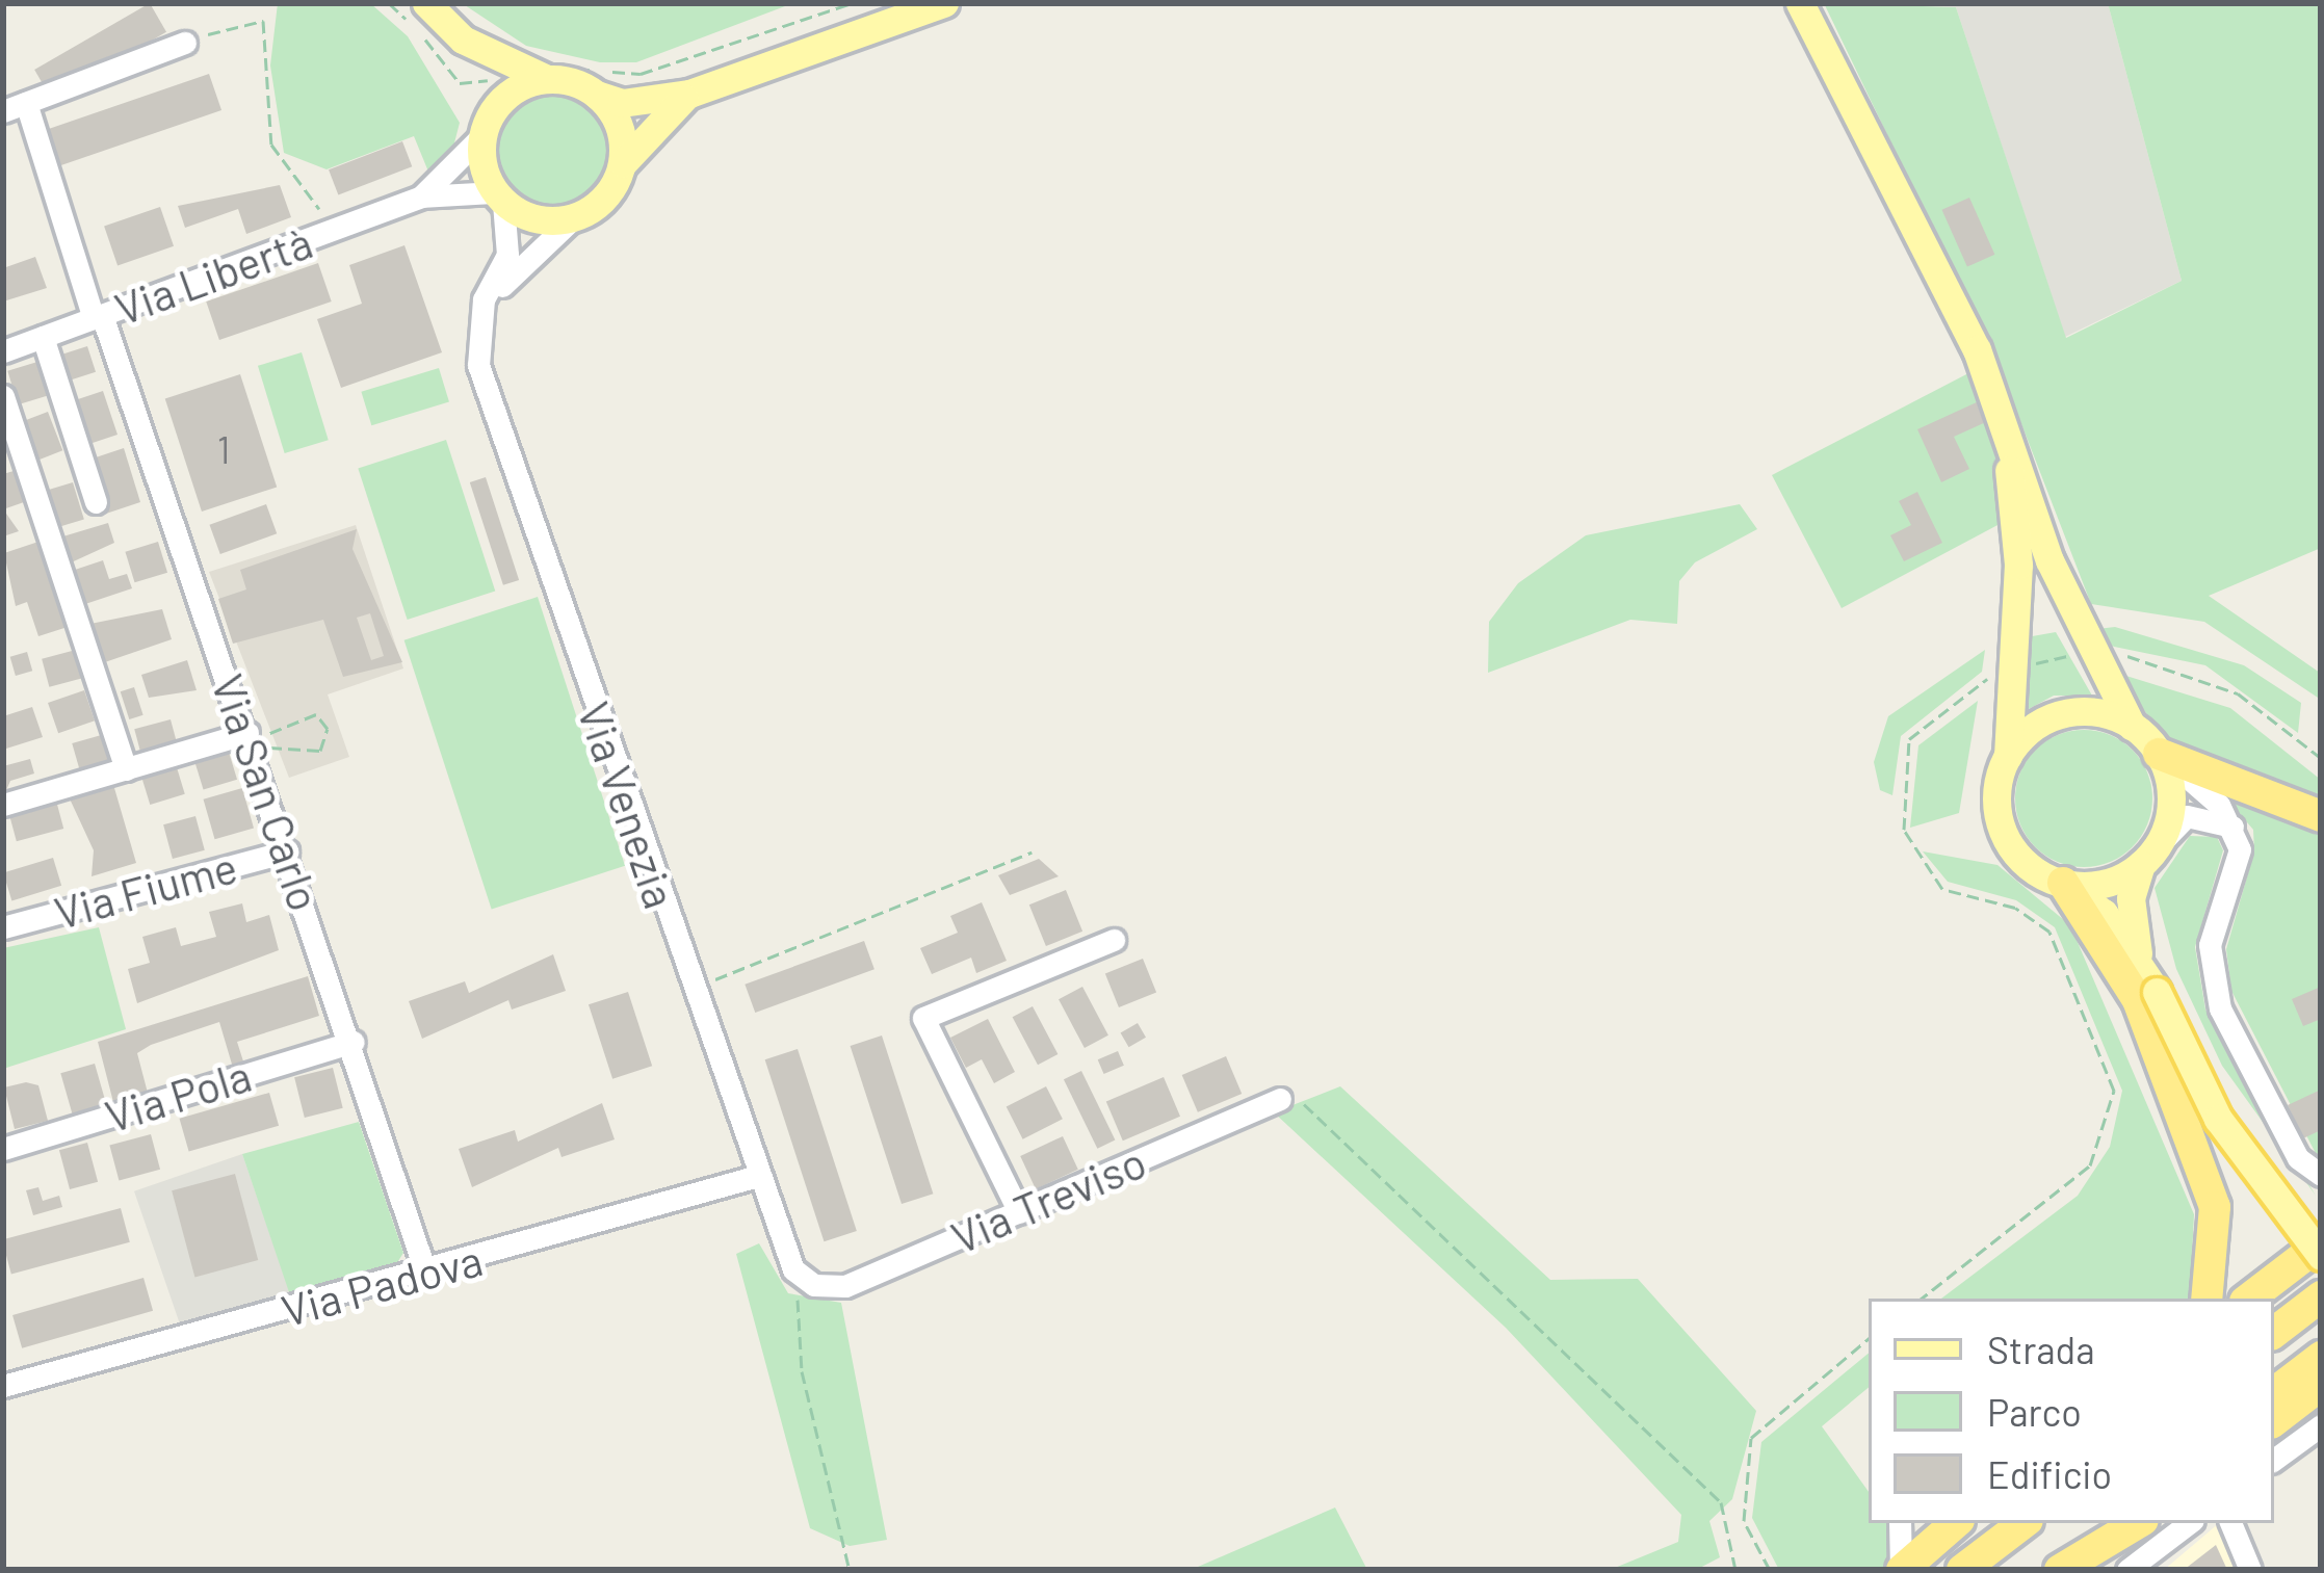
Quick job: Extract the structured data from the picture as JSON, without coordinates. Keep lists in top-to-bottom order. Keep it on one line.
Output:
{"streets":{"street":["Via Libertà","Via San Carlo","Via Venezia","Via Fiume","Via Pola","Via Treviso","Via Padova"]},"crossings":[["Via Libertà","Via San Carlo"],["Via Libertà","Via Venezia"],["Via San Carlo","Via Fiume"],["Via San Carlo","Via Pola"],["Via San Carlo","Via Padova"],["Via Venezia","Via Treviso"],["Via Venezia","Via Padova"]],"house_numbers":["1"],"legend":["Strada","Parco","Edificio"]}
